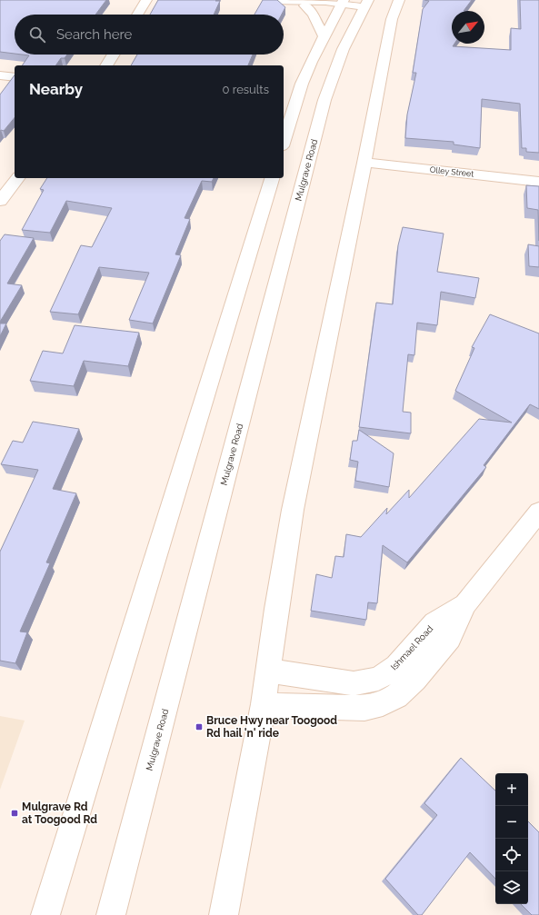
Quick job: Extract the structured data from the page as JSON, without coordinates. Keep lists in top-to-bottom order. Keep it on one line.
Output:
{"streets":{"main road":["Mulgrave Road","Olley Street","Ishmael Road"]},"places":{"transit":["Bruce Hwy near Toogood Rd hail 'n' ride","Mulgrave Rd at Toogood Rd"]},"north":"top right","page":{"search":"Search here","heading":["Nearby","0 results"],"map_buttons":["+","−"]}}
